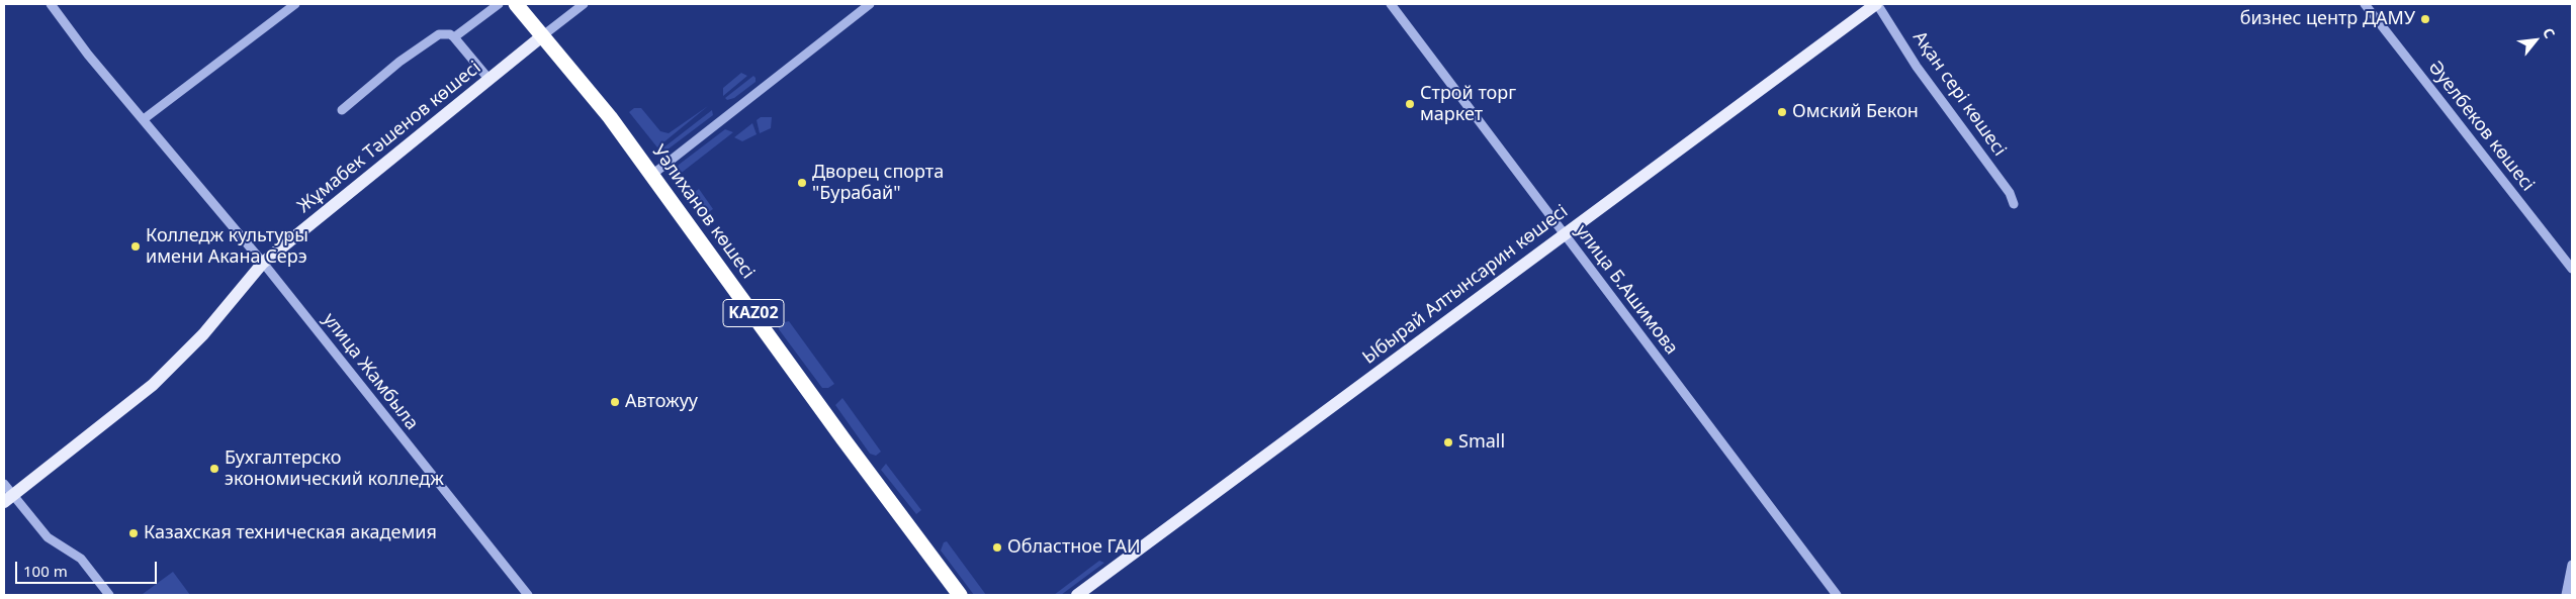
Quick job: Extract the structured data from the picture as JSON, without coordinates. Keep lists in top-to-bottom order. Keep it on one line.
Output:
{"streets":{"highway":["Уәлиханов көшесі","KАZ02"],"main road":["Жұмабек Тәшенов көшесі","Ыбырай Алтынсарин көшесі"],"street":["Ақан сері көшесі","Әуелбеков көшесі","улица Б.Ашимова","улица Жамбыла"]},"crossings":[["Ақан сері көшесі","Ыбырай Алтынсарин көшесі"],["Жұмабек Тәшенов көшесі","Уәлиханов көшесі"],["Жұмабек Тәшенов көшесі","KАZ02"],["Жұмабек Тәшенов көшесі","улица Жамбыла"],["Уәлиханов көшесі","KАZ02"],["Ыбырай Алтынсарин көшесі","улица Б.Ашимова"]],"places":["бизнес центр ДАМУ","Строй торг маркет","Омский Бекон","Дворец спорта \"Бурабай\"","Колледж культуры имени Акана Серэ","Автожуу","Small","Бухгалтерско экономический колледж","Казахская техническая академия","Областное ГАИ"],"scale_bar":"100 m","north":"top right"}
